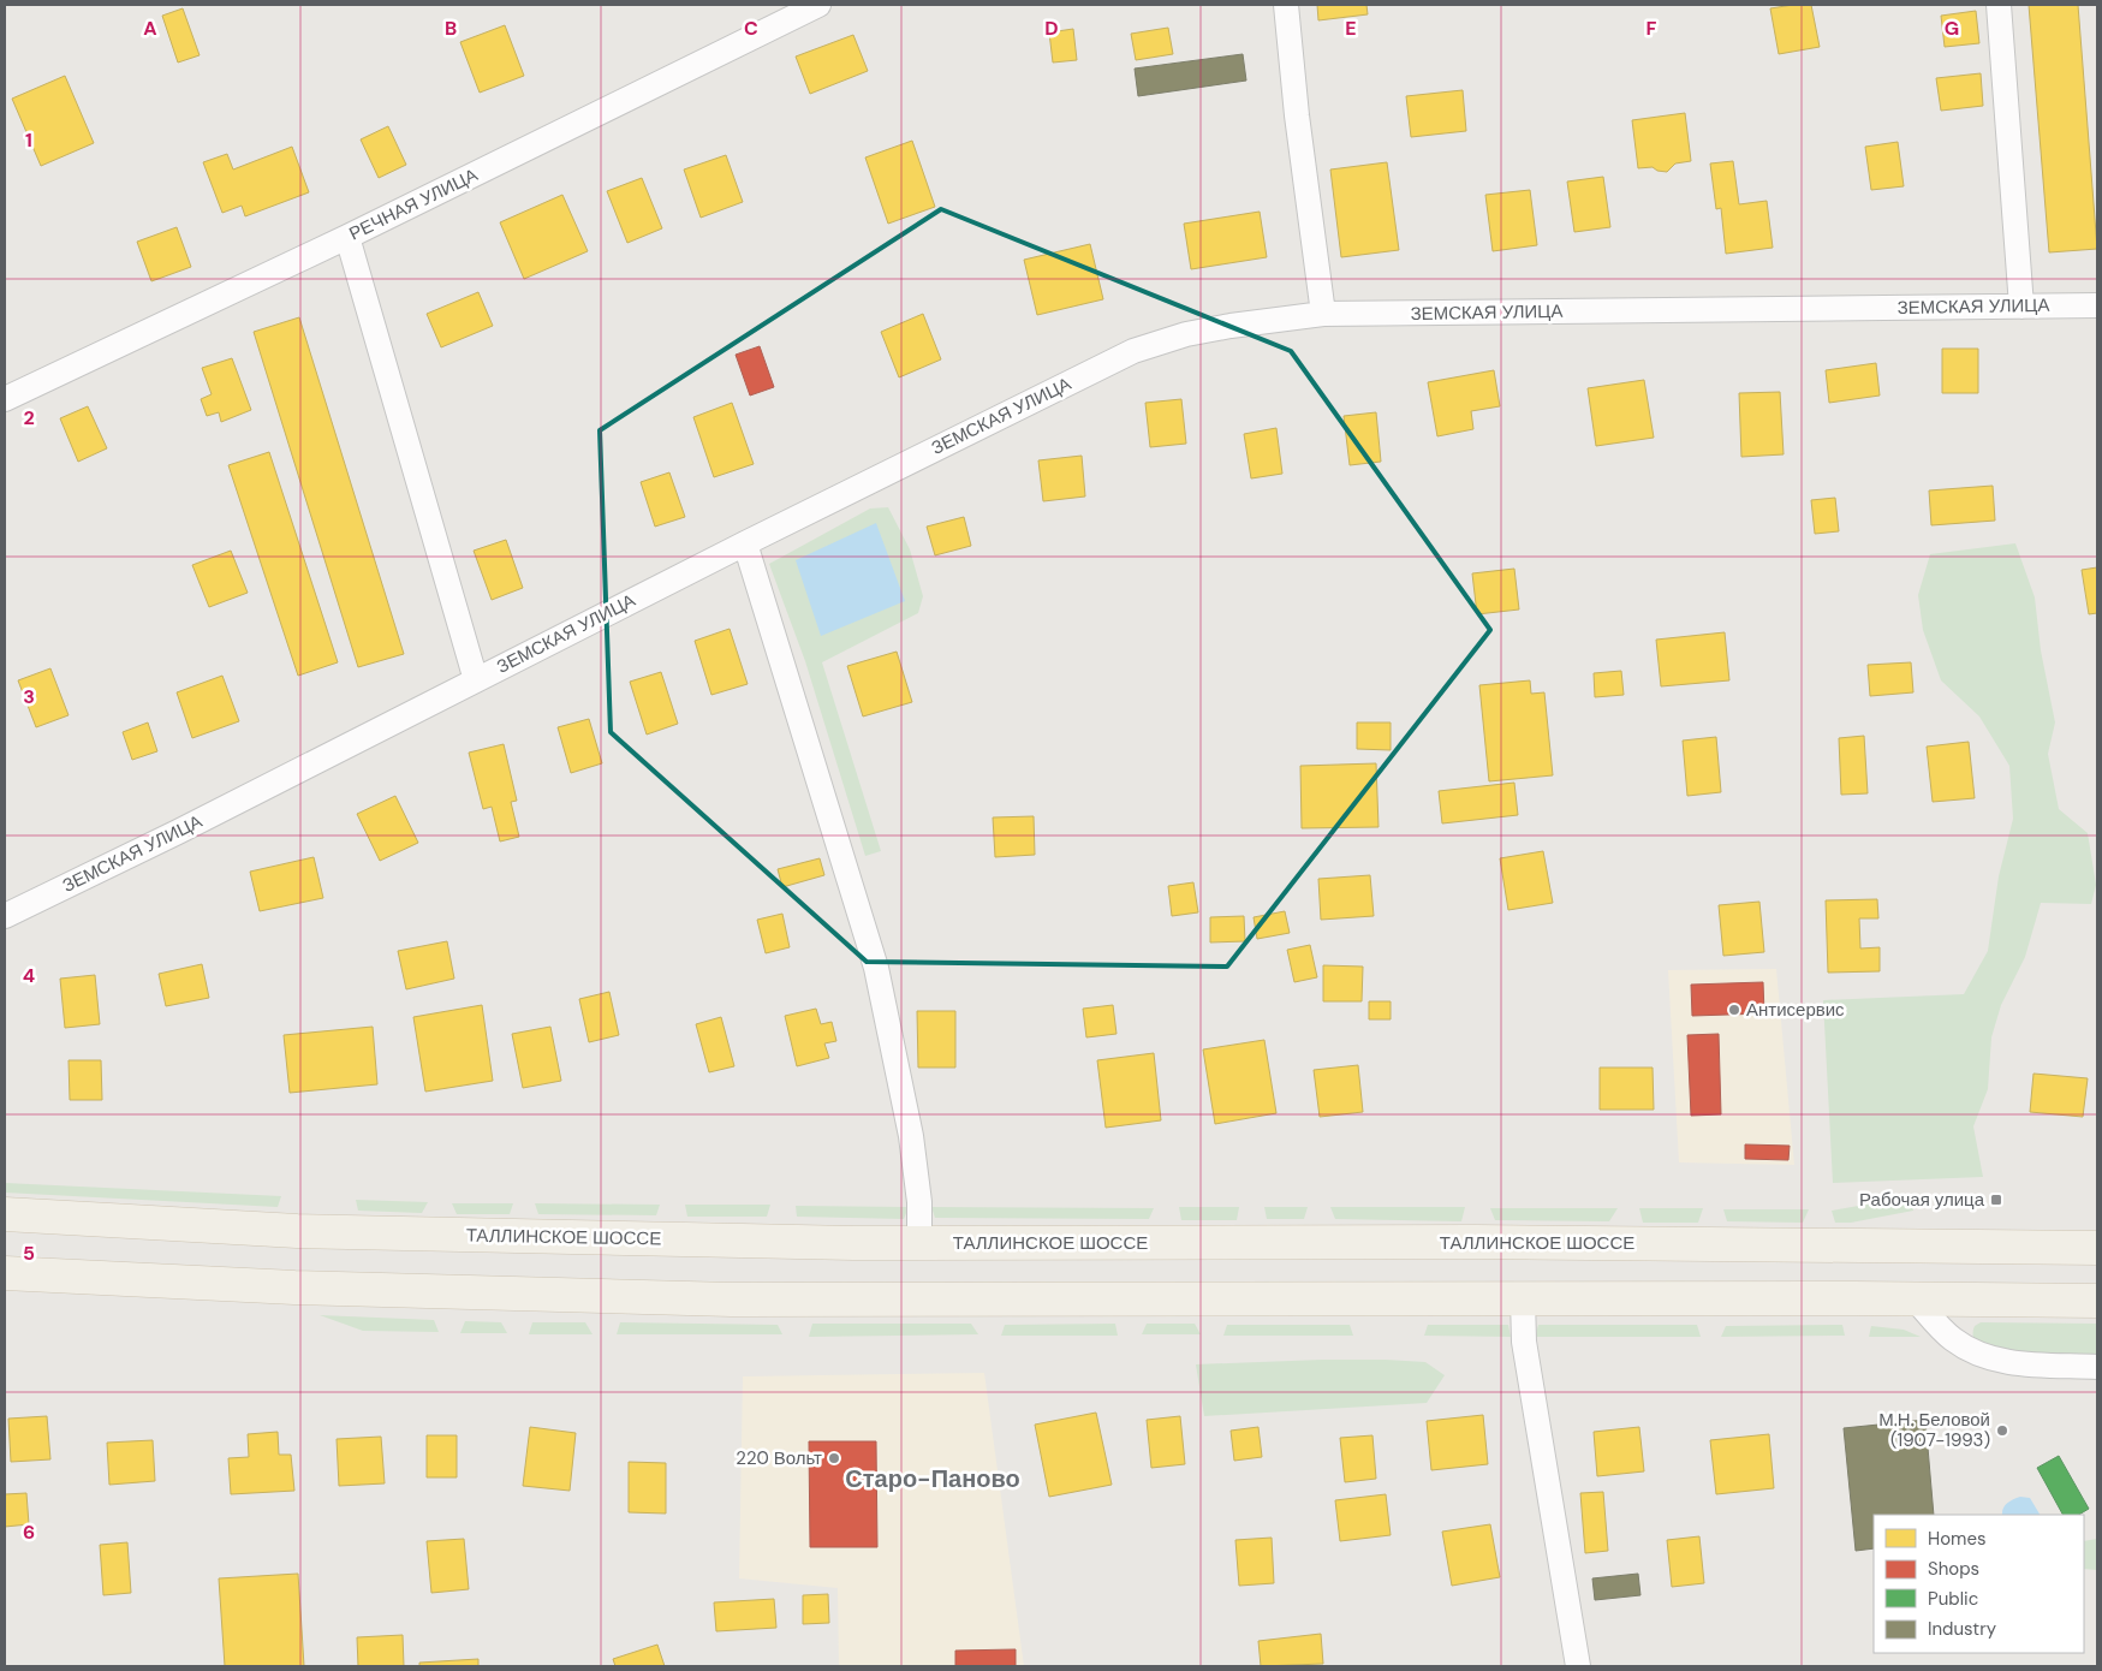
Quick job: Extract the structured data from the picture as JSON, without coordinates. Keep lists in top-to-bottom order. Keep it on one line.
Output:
{"streets":{"main road":["ТАЛЛИНСКОЕ ШОССЕ"],"street":["РЕЧНАЯ УЛИЦА","ЗЕМСКАЯ УЛИЦА"]},"districts":["Старо-Паново"],"places":{"other":["Антисервис","М.Н. Беловой (1907-1993)","220 Вольт"],"transit":["Рабочая улица"]},"legend":["Homes","Shops","Public","Industry"],"grid":{"columns":["A","B","C","D","E","F","G"],"rows":["1","2","3","4","5","6"]}}
